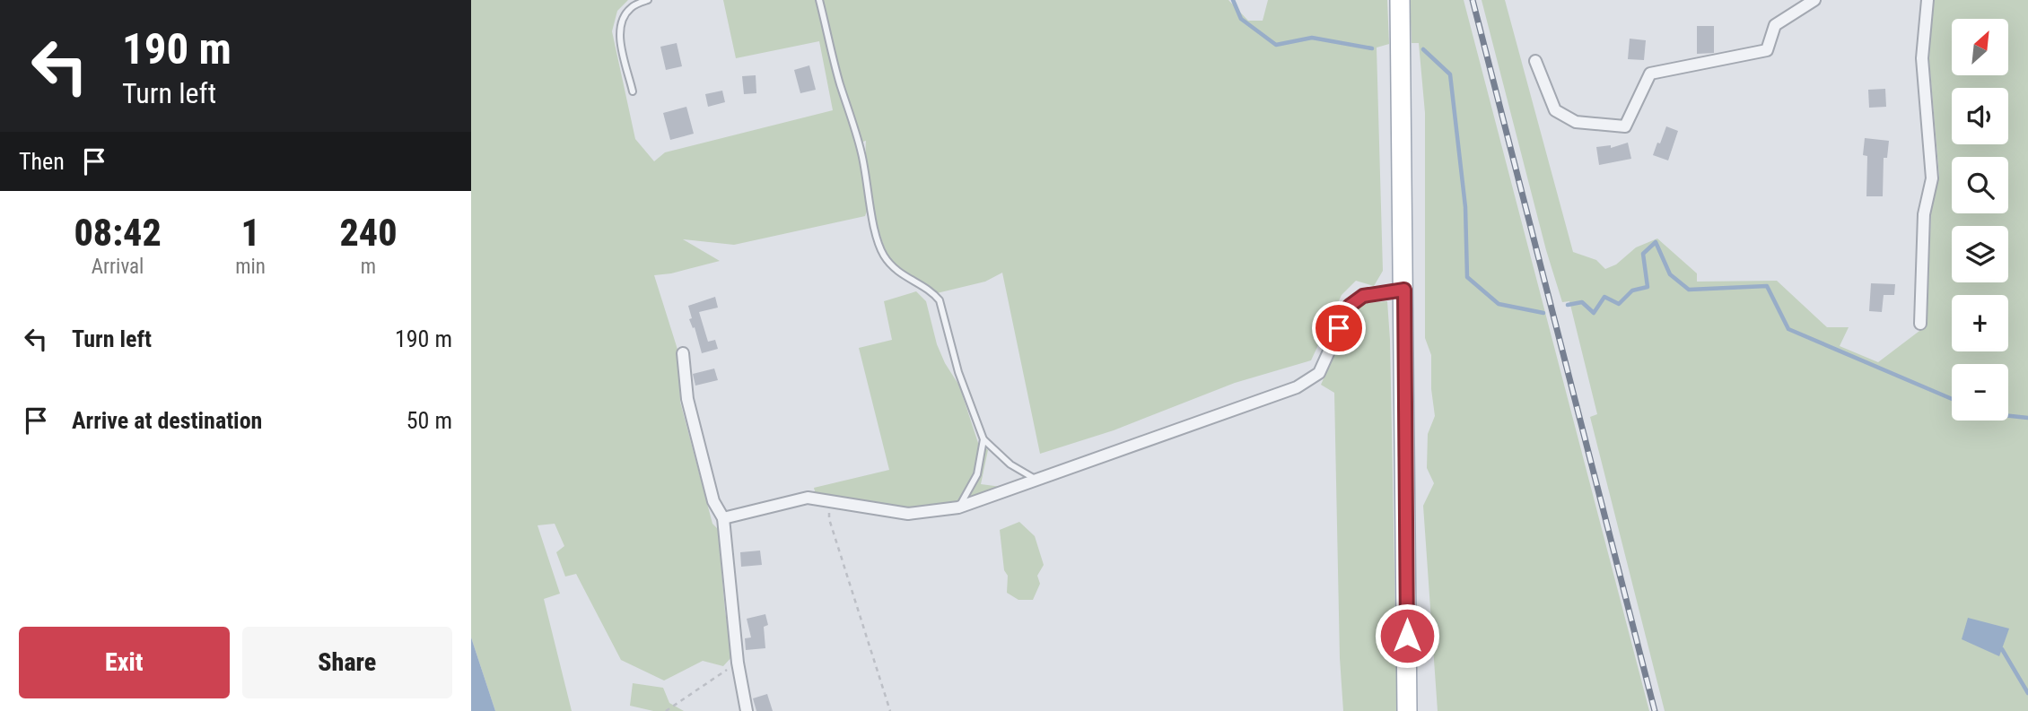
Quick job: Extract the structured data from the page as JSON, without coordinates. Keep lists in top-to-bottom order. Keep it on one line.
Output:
{"north":"top right","page":{"turn":["190 m","Turn left"],"map_buttons":["+","−"],"then":"Then","eta":["08:42","Arrival","1","min","240","m"],"list":[{"name":"Turn left","value":"190 m"},{"name":"Arrive at destination","value":"50 m"}],"buttons":["Exit","Share"]}}
